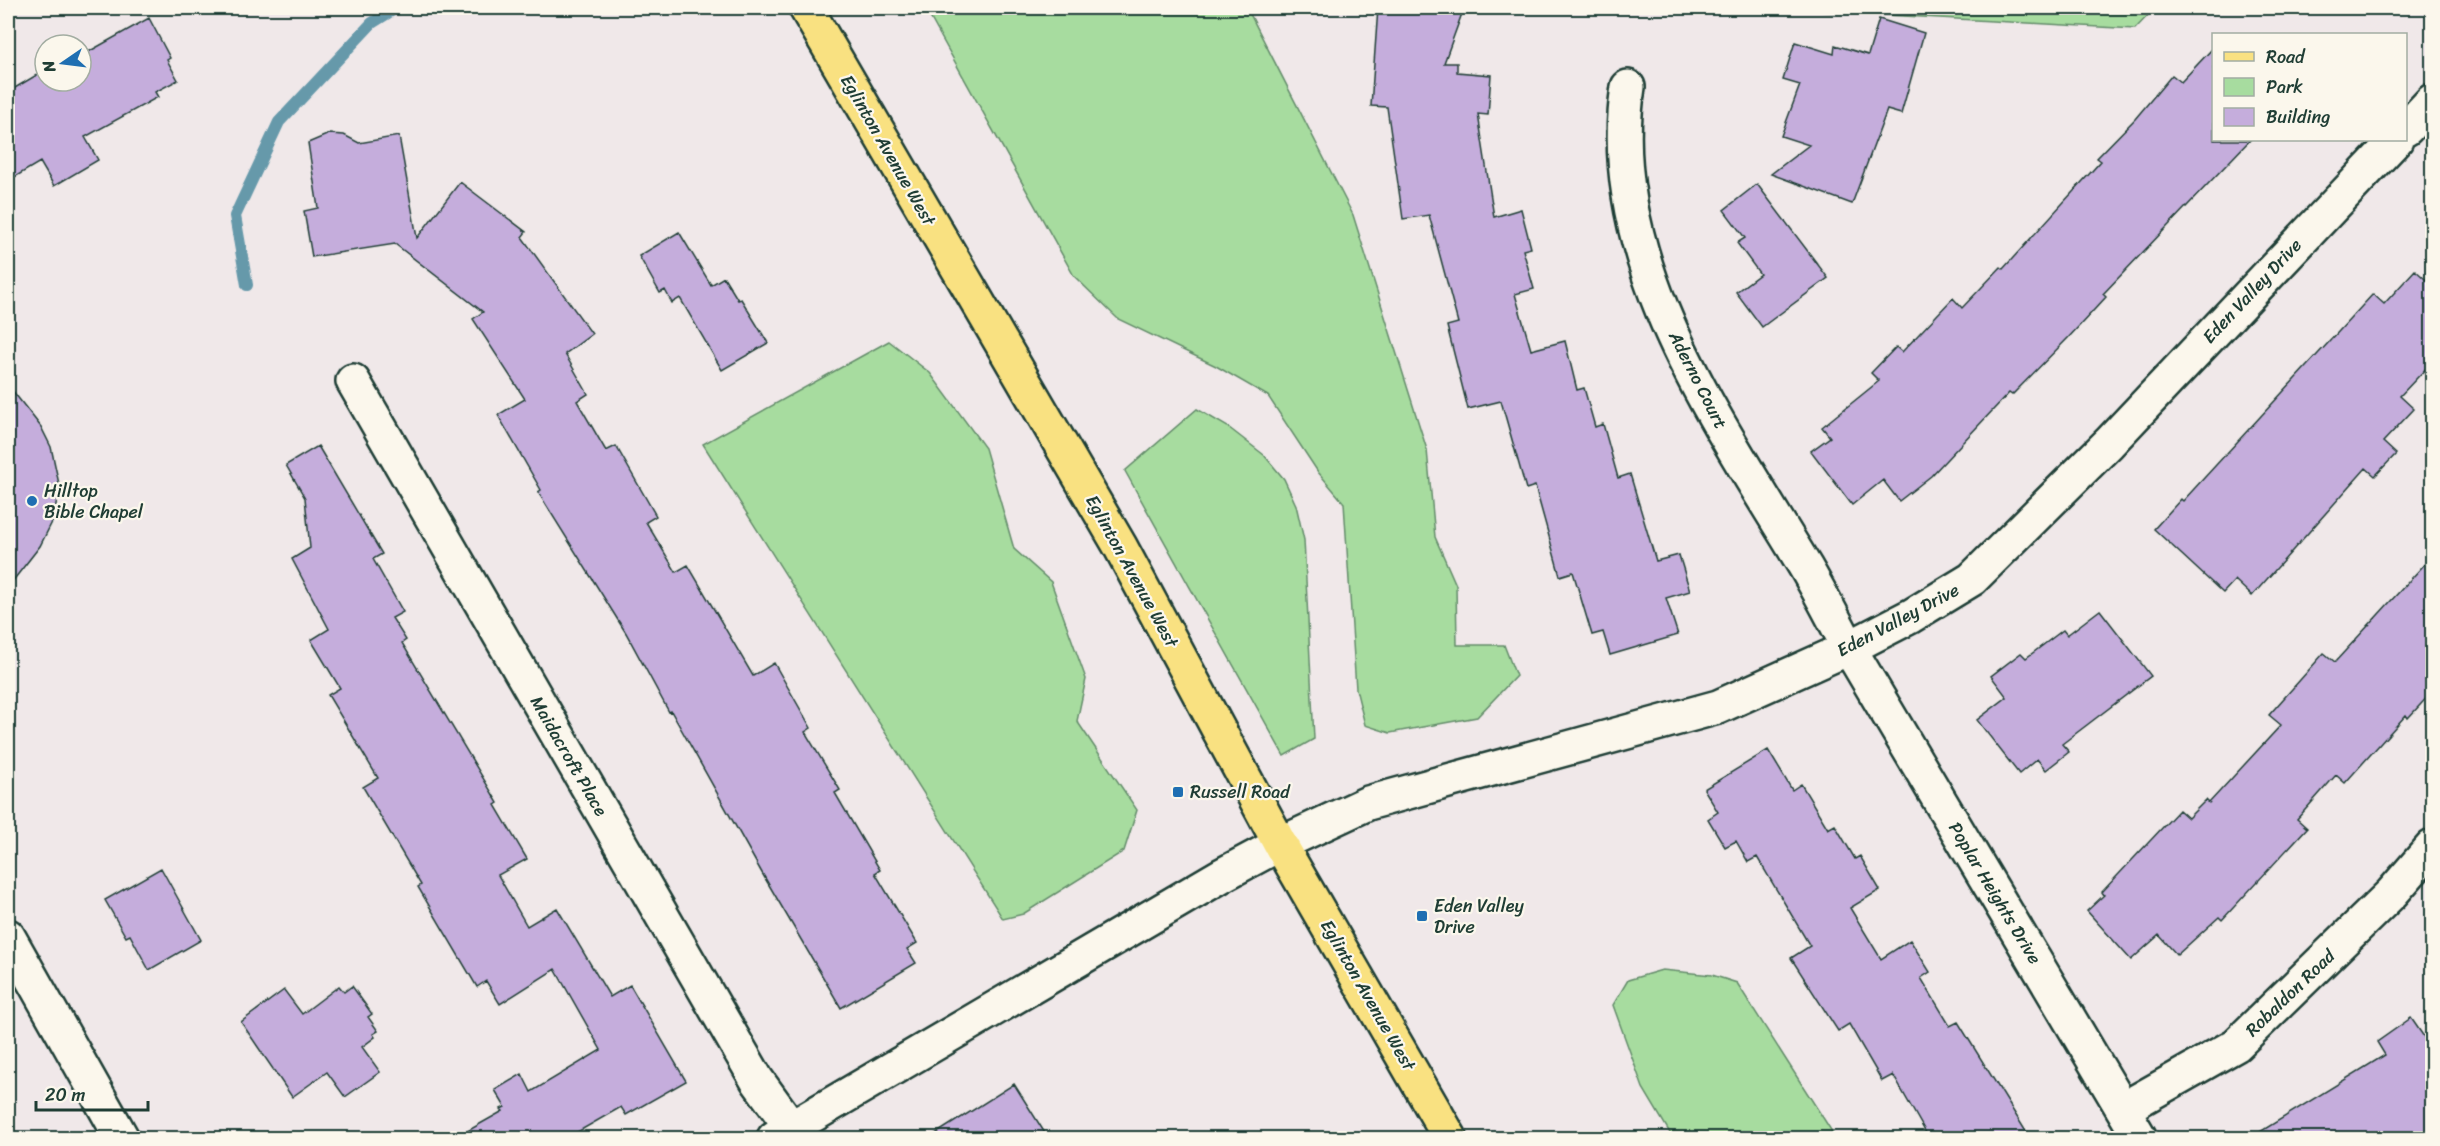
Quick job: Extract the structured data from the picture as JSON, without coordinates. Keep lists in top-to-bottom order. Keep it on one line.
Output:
{"streets":{"main road":["Eglinton Avenue West"],"street":["Eden Valley Drive","Aderno Court","Maidacroft Place","Poplar Heights Drive","Robaldon Road"]},"crossings":[["Eglinton Avenue West","Eden Valley Drive"],["Eden Valley Drive","Aderno Court"],["Eden Valley Drive","Poplar Heights Drive"],["Aderno Court","Poplar Heights Drive"],["Poplar Heights Drive","Robaldon Road"]],"places":{"other":["Hilltop Bible Chapel"],"transit":["Russell Road","Eden Valley Drive"]},"legend":["Road","Park","Building"],"scale_bar":"20 m","north":"left"}
